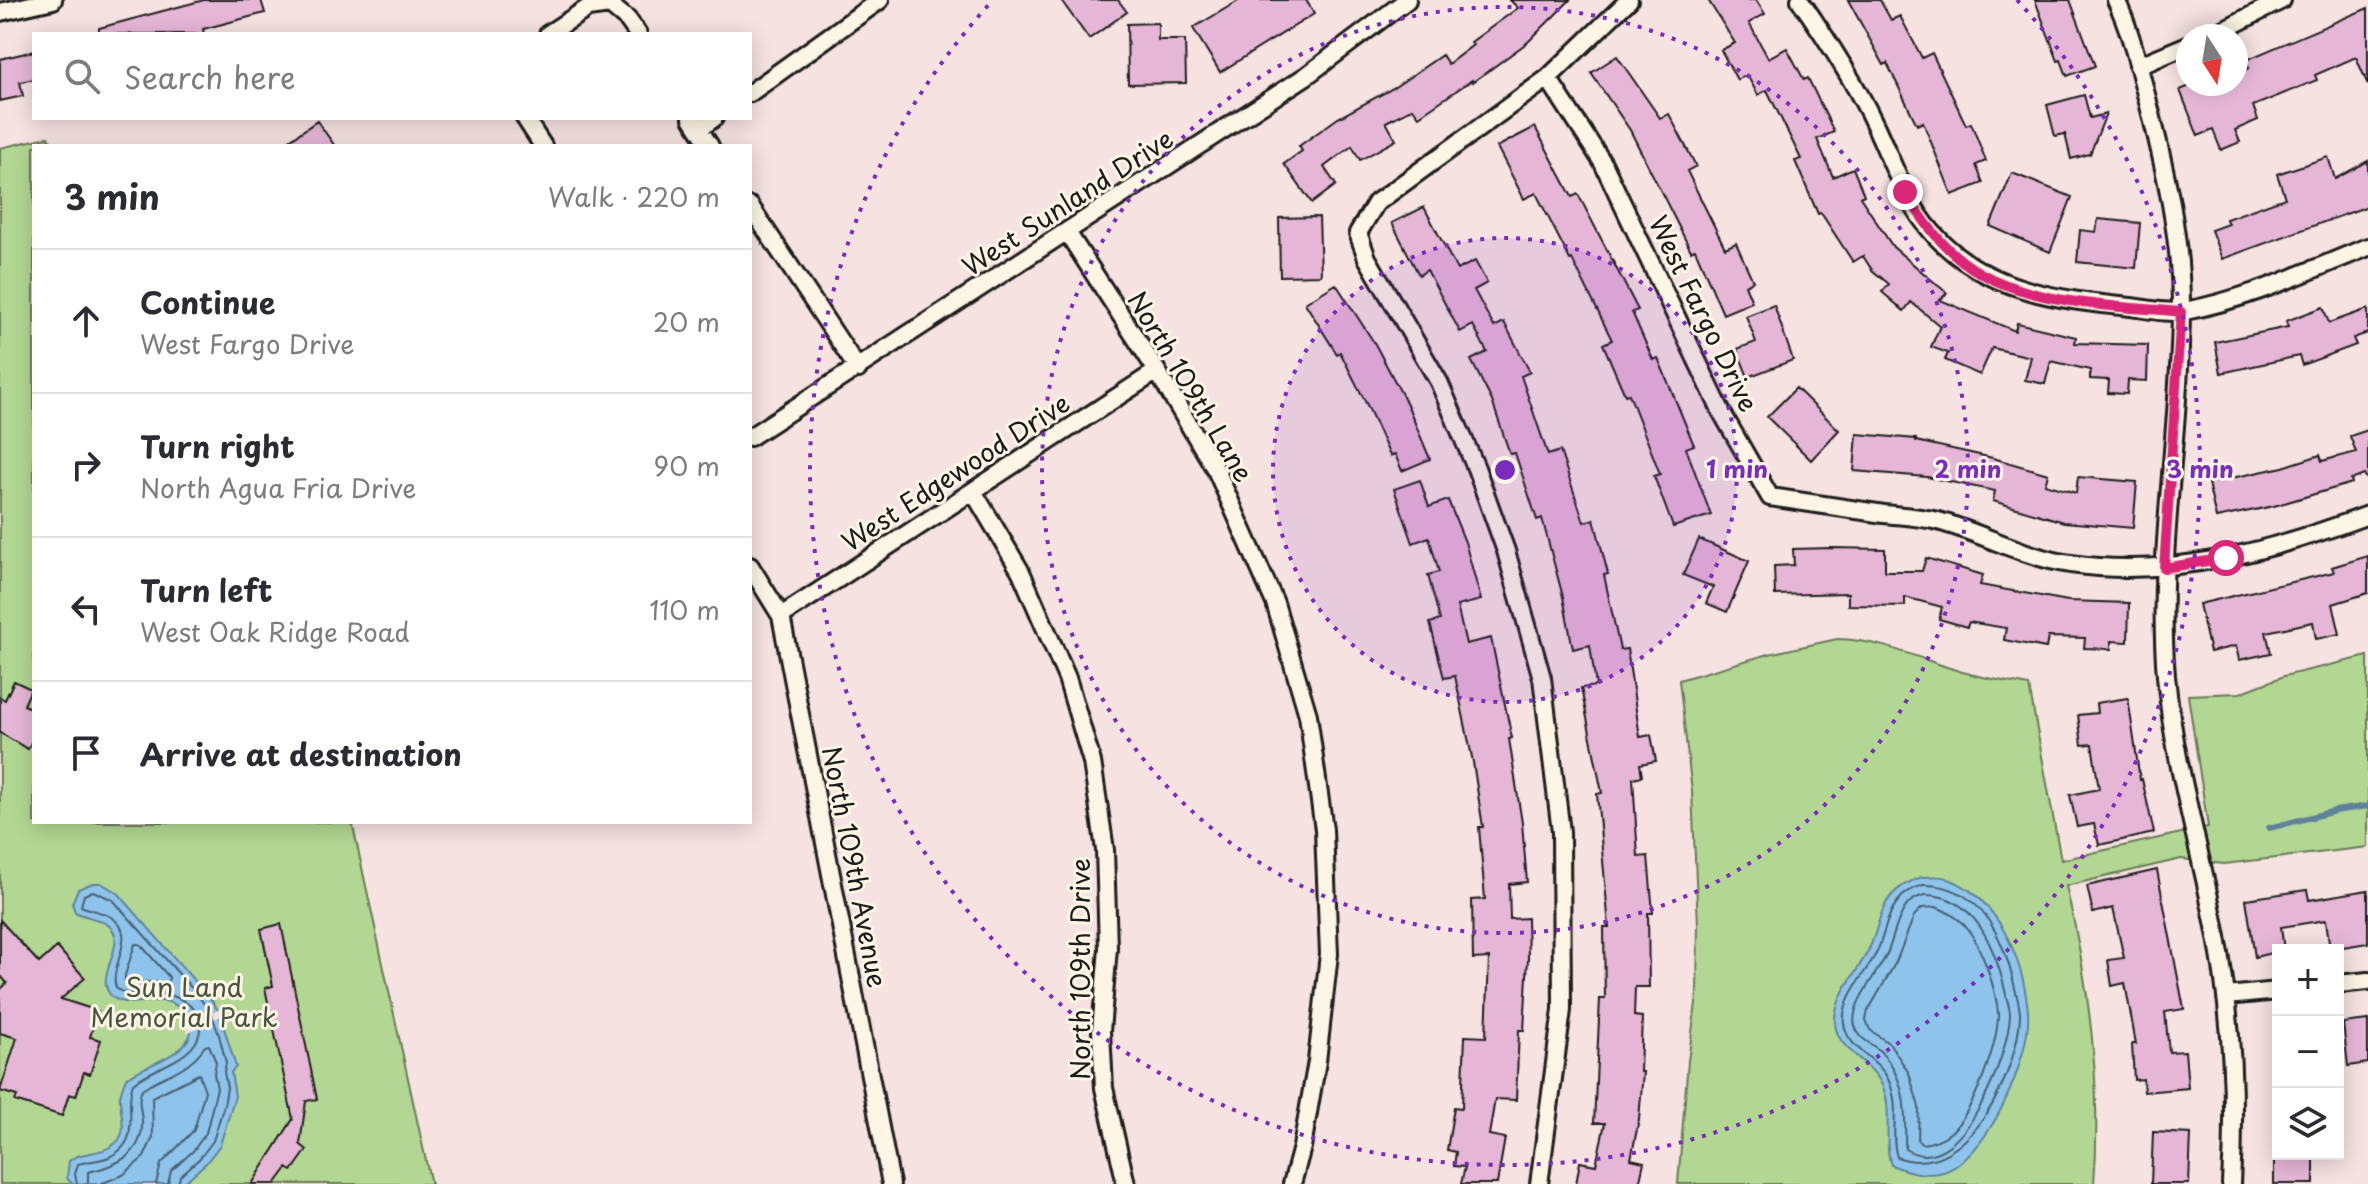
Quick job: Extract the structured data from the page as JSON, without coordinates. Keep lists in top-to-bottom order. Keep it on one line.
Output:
{"streets":{"street":["West Sunland Drive","West Fargo Drive","North 109th Lane","West Edgewood Drive","North 109th Avenue","North 109th Drive"]},"crossings":[["West Sunland Drive","North 109th Lane"],["North 109th Lane","West Edgewood Drive"],["West Edgewood Drive","North 109th Avenue"],["West Edgewood Drive","North 109th Drive"]],"parks":["Sun Land Memorial Park"],"north":"bottom","page":{"search":"Search here","heading":["3 min","Walk · 220 m"],"list":[["Continue","West Fargo Drive","20 m"],["Turn right","North Agua Fria Drive","90 m"],["Turn left","West Oak Ridge Road","110 m"],"Arrive at destination"],"map_buttons":["+","−"]},"rings":["1 min","2 min","3 min"]}
